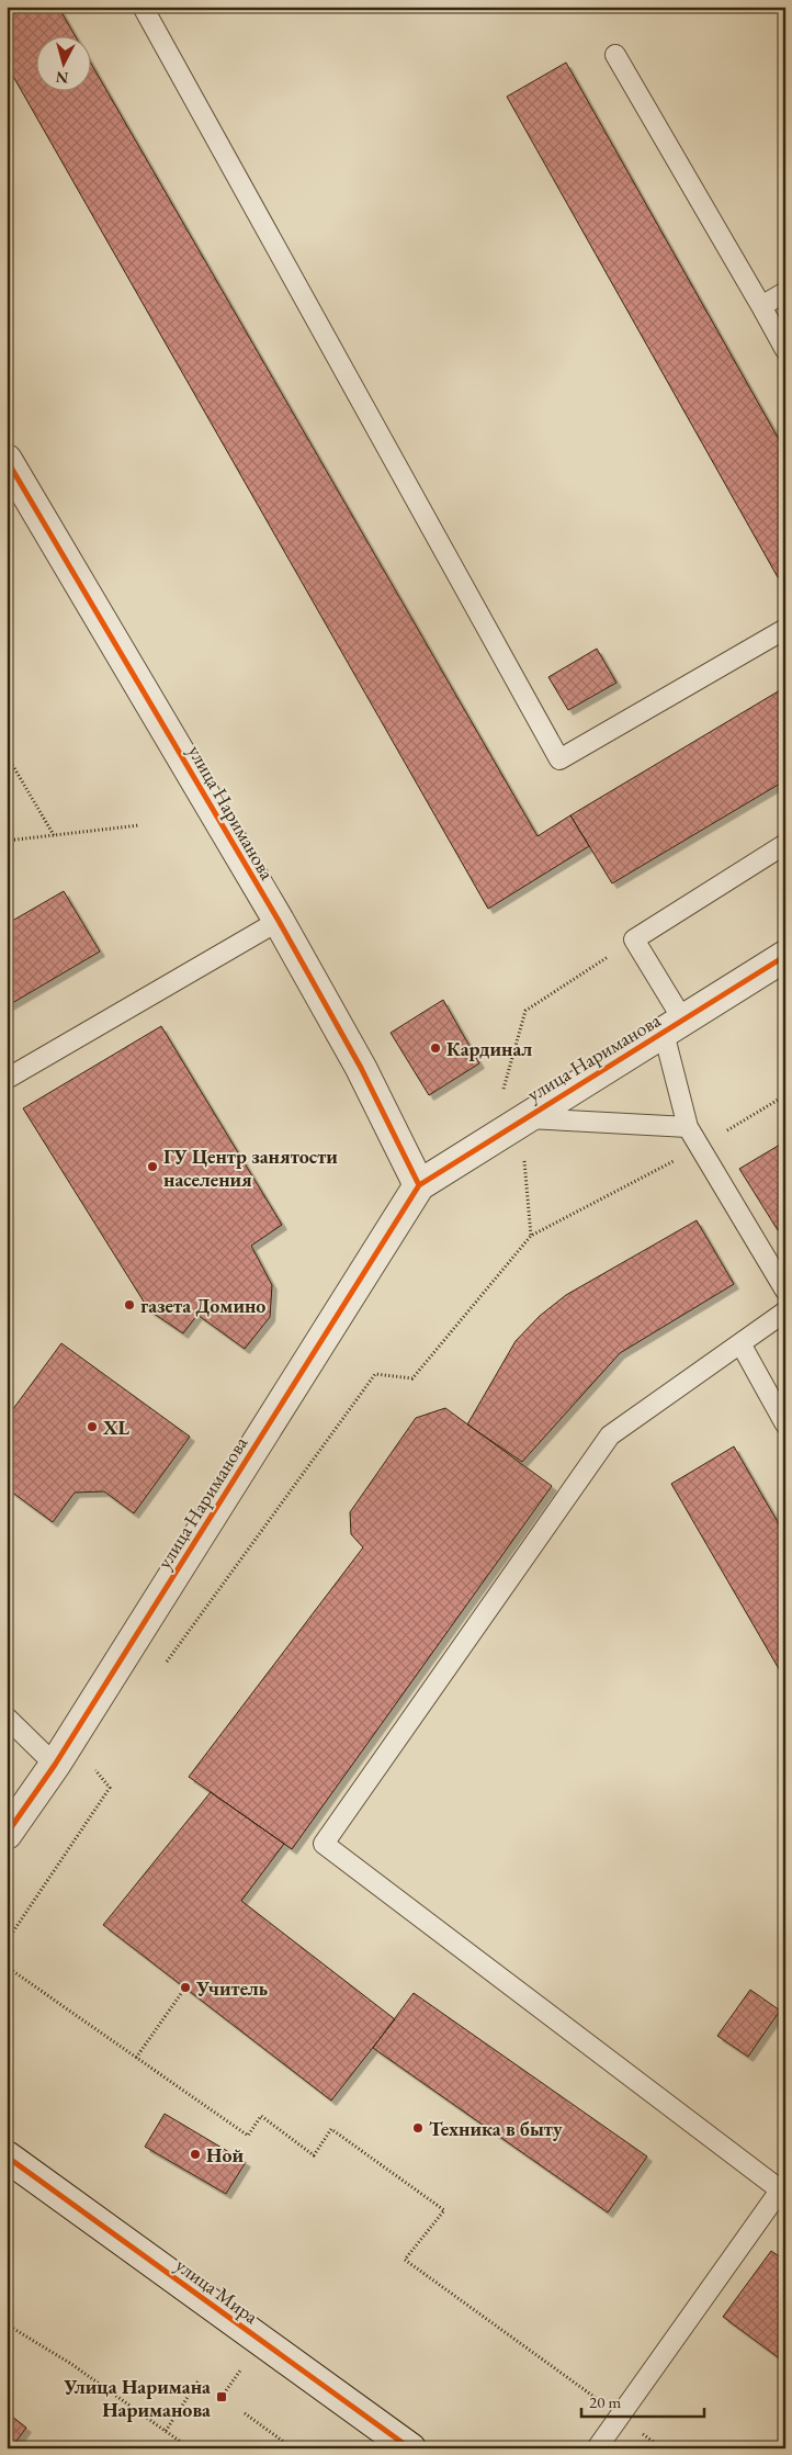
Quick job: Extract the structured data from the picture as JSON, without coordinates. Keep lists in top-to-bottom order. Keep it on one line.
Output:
{"streets":{"street":["улица Нариманова","улица Мира"]},"places":{"other":["Кардинал","ГУ Центр занятости населения","газета Домино","XL","Учитель","Техника в быту","Ной"],"transit":["Улица Наримана Нариманова"]},"scale_bar":"20 m","north":"bottom"}
